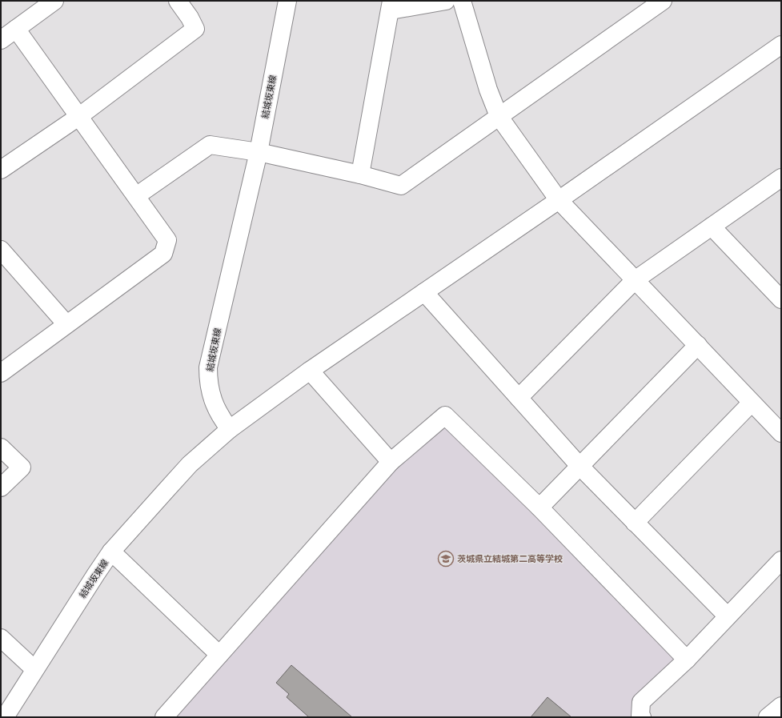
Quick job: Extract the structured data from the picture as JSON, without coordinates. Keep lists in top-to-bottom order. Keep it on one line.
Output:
{"streets":{"street":["結城坂東線"]},"places":{"school or university":["茨城県立結城第二高等学校"]}}
